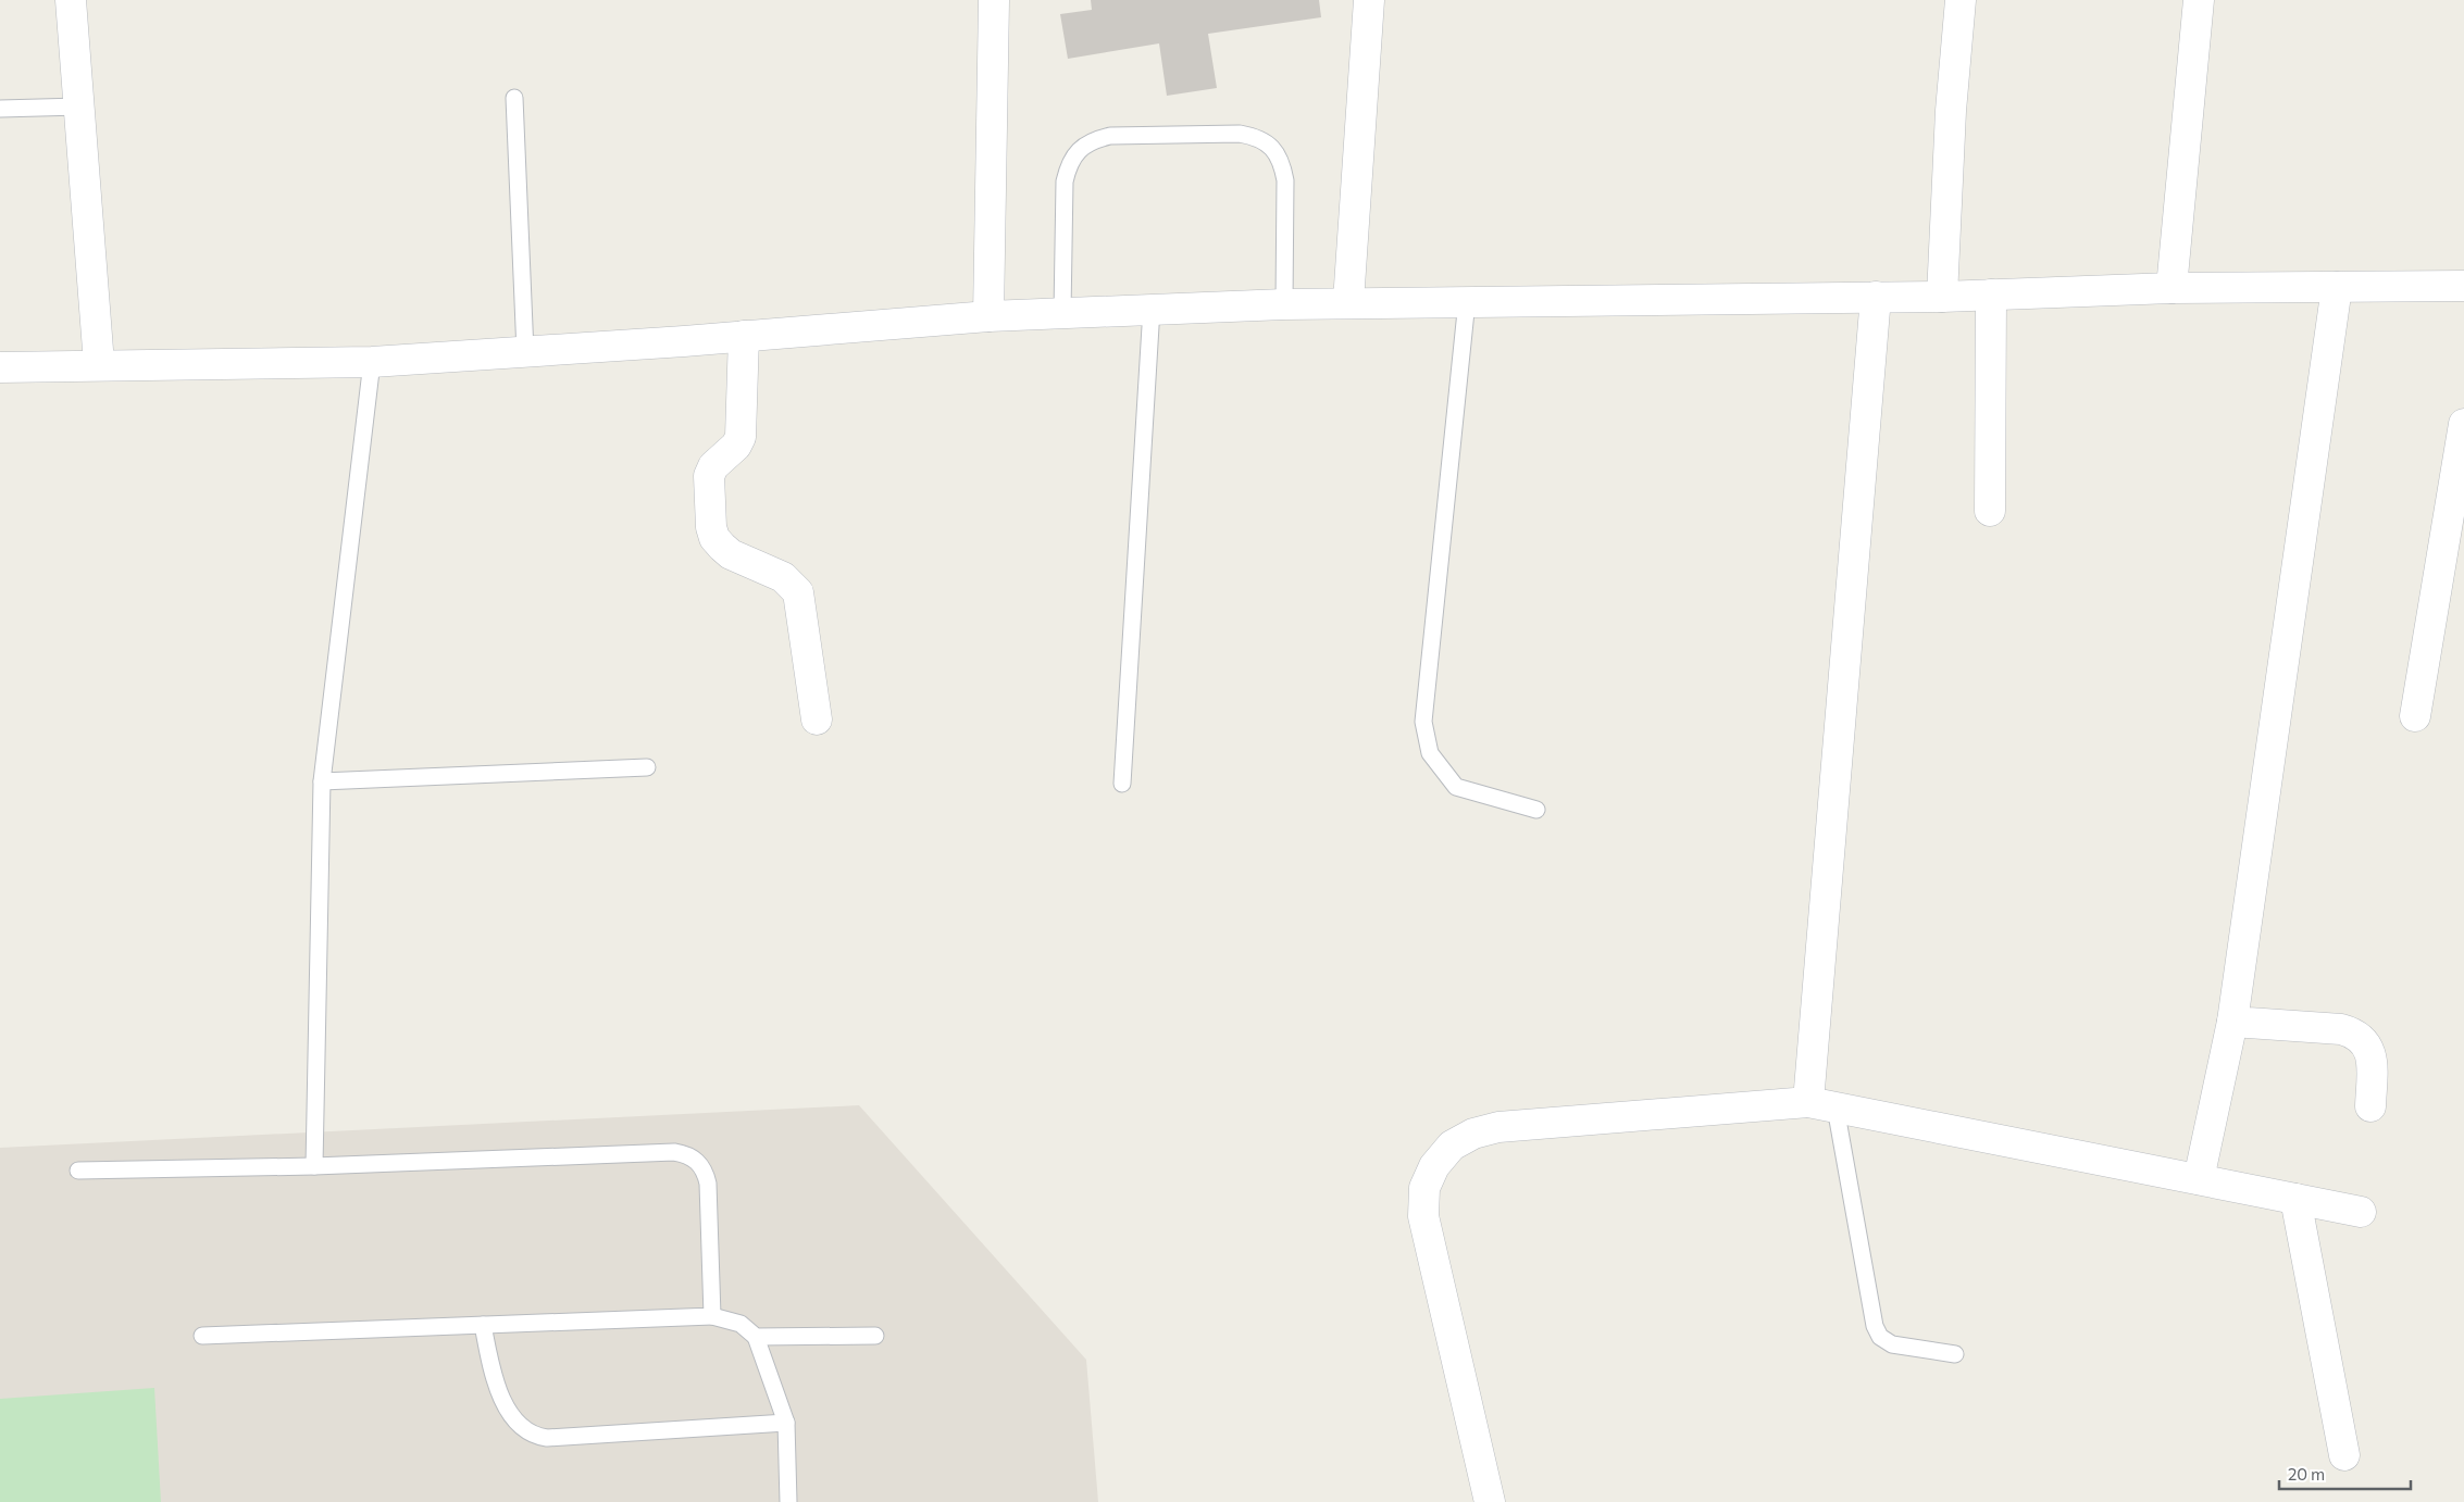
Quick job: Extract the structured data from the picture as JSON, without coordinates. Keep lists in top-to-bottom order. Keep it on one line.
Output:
{"scale_bar":"20 m"}
